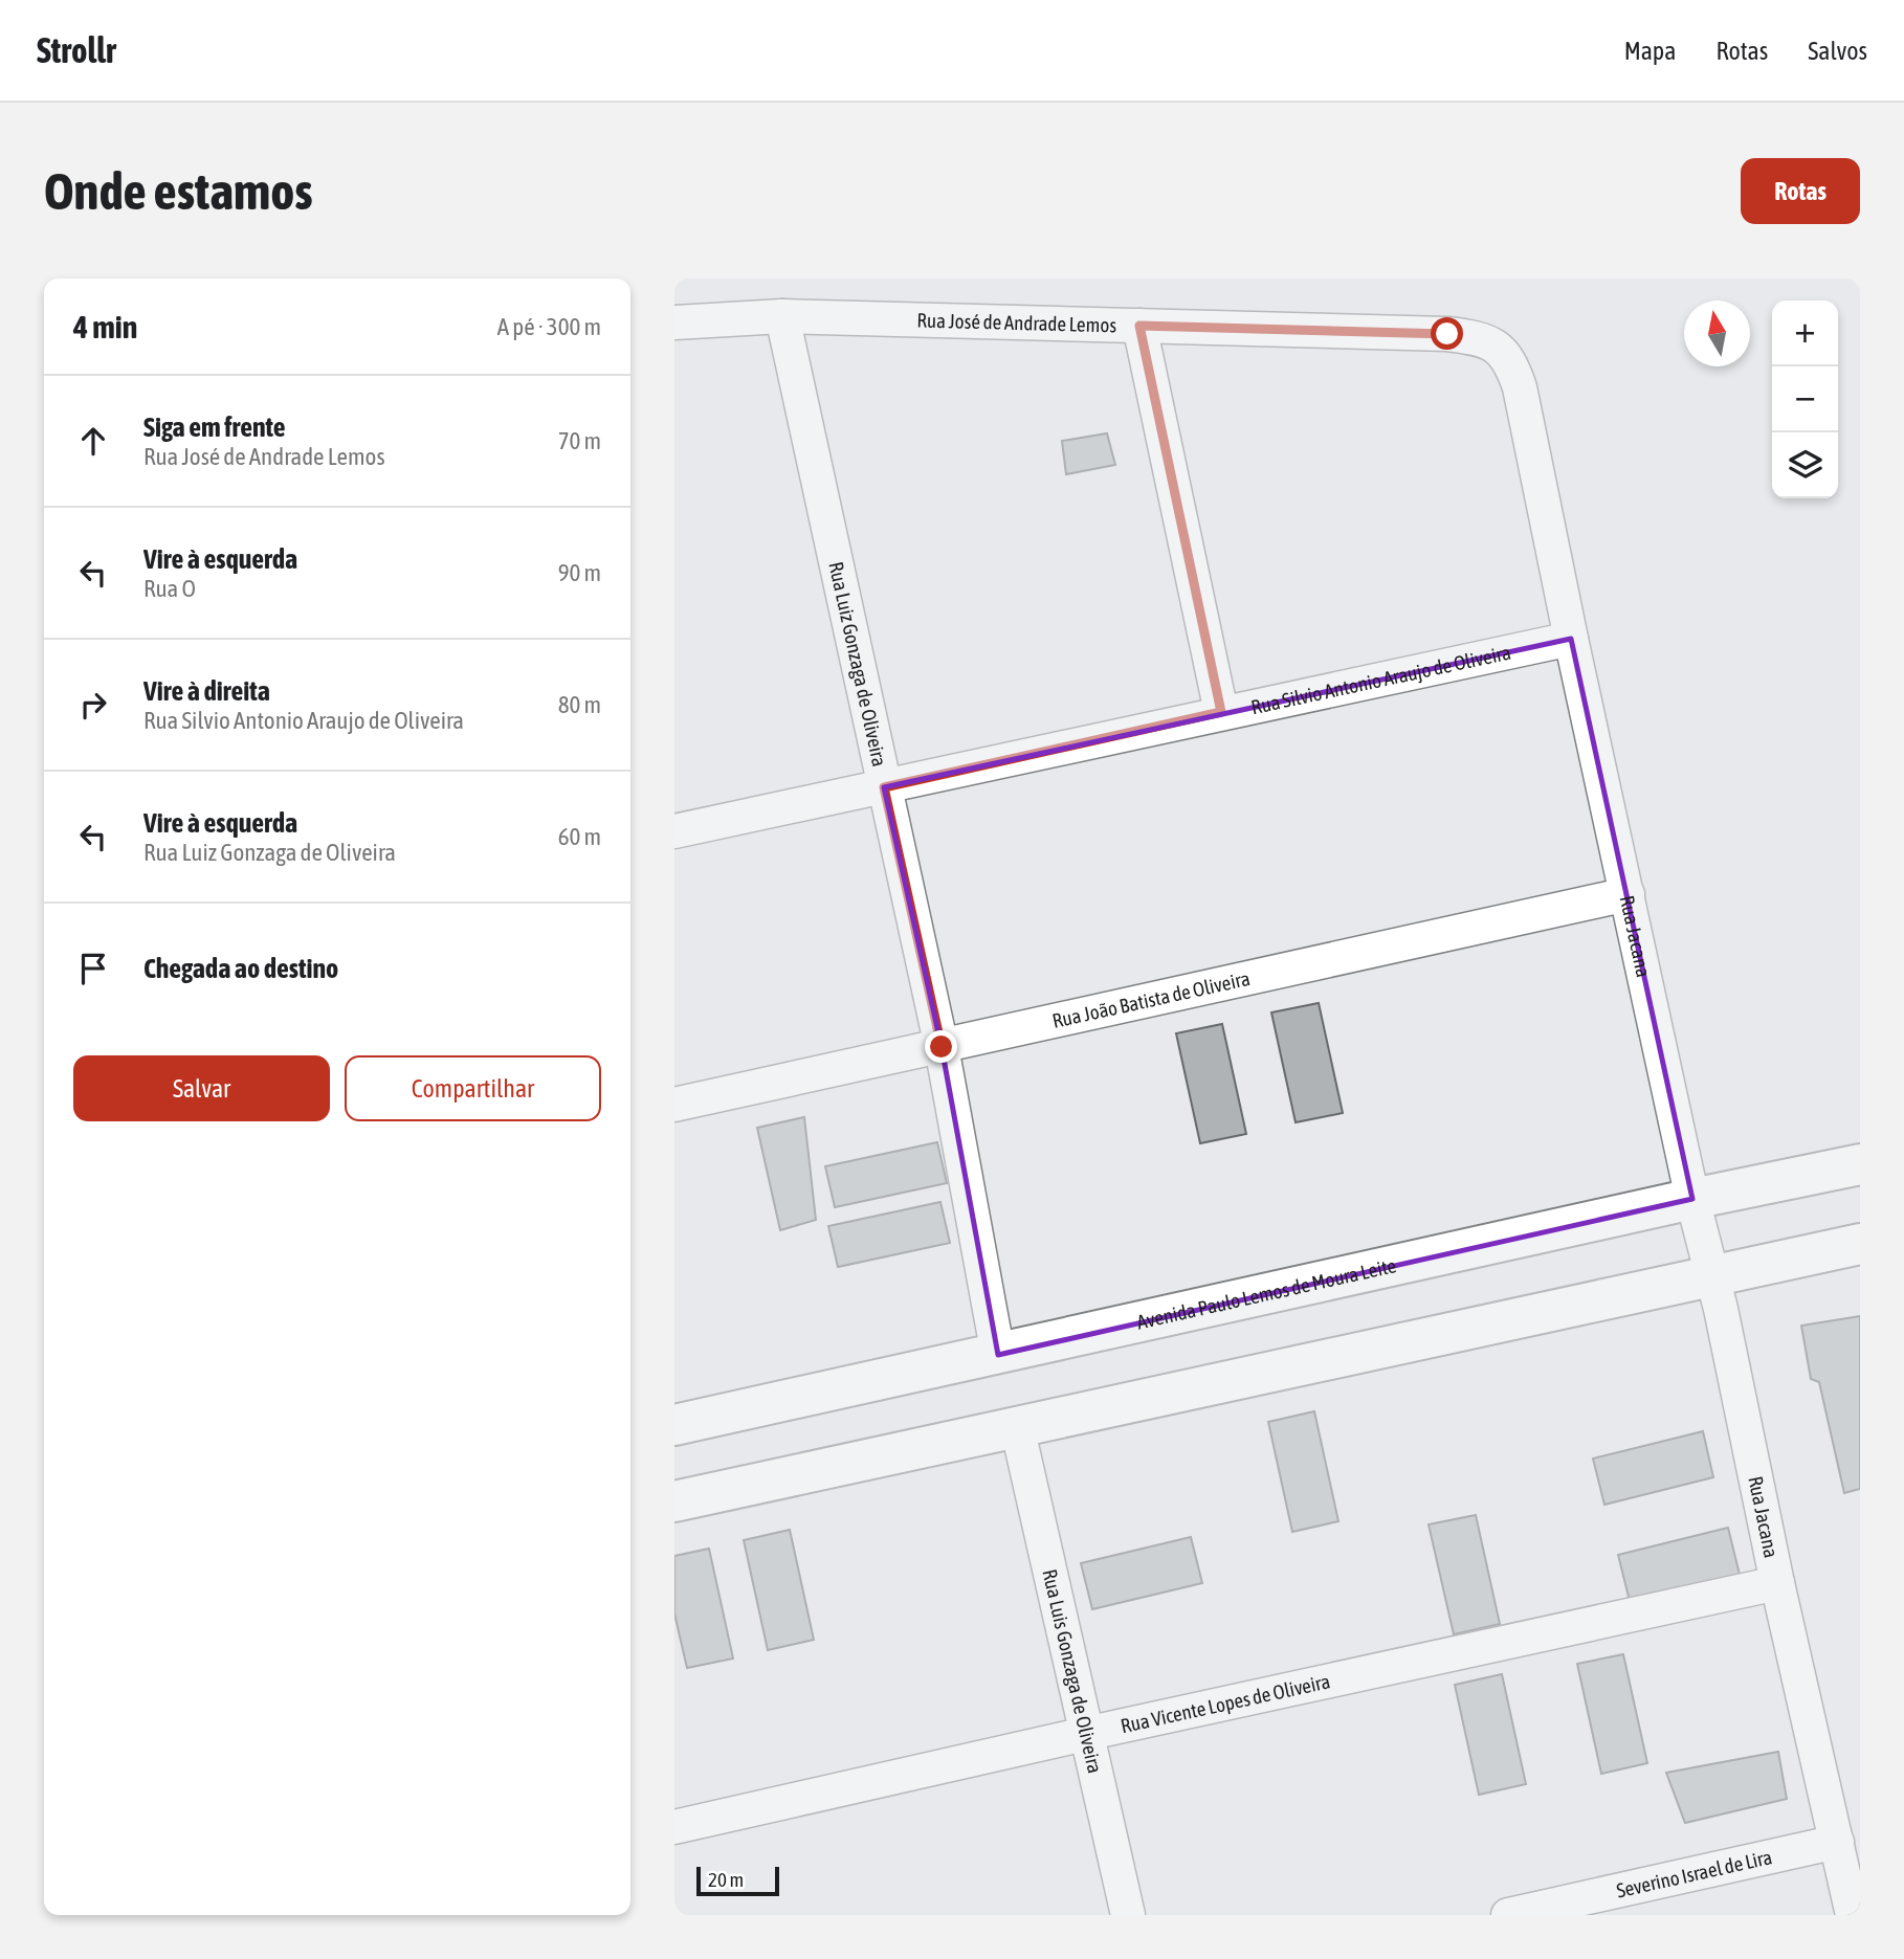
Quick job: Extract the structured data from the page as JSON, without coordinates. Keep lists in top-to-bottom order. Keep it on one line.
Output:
{"streets":{"street":["Rua José de Andrade Lemos","Rua Luiz Gonzaga de Oliveira","Rua Silvio Antonio Araujo de Oliveira","Rua Jacana","Rua João Batista de Oliveira","Avenida Paulo Lemos de Moura Leite","Rua Luis Gonzaga de Oliveira","Rua Vicente Lopes de Oliveira","Severino Israel de Lira"]},"crossings":[["Rua José de Andrade Lemos","Rua Luiz Gonzaga de Oliveira"],["Rua José de Andrade Lemos","Rua Jacana"],["Rua Luiz Gonzaga de Oliveira","Rua Silvio Antonio Araujo de Oliveira"],["Rua Luiz Gonzaga de Oliveira","Rua João Batista de Oliveira"],["Rua Luiz Gonzaga de Oliveira","Avenida Paulo Lemos de Moura Leite"],["Rua Silvio Antonio Araujo de Oliveira","Rua Jacana"],["Rua Jacana","Rua João Batista de Oliveira"],["Rua Jacana","Avenida Paulo Lemos de Moura Leite"],["Rua Jacana","Rua Vicente Lopes de Oliveira"],["Rua Jacana","Severino Israel de Lira"],["Rua Luis Gonzaga de Oliveira","Rua Vicente Lopes de Oliveira"]],"scale_bar":"20 m","north":"top","page":{"header":"Strollr","nav":["Mapa","Rotas","Salvos"],"buttons":["Rotas",["Salvar","Compartilhar"]],"title":"Onde estamos","heading":["4 min","A pé · 300 m"],"map_buttons":["+","−"],"list":[["Siga em frente","Rua José de Andrade Lemos","70 m"],["Vire à esquerda","Rua O","90 m"],["Vire à direita","Rua Silvio Antonio Araujo de Oliveira","80 m"],["Vire à esquerda","Rua Luiz Gonzaga de Oliveira","60 m"],"Chegada ao destino"],"scale":"20 m"}}
